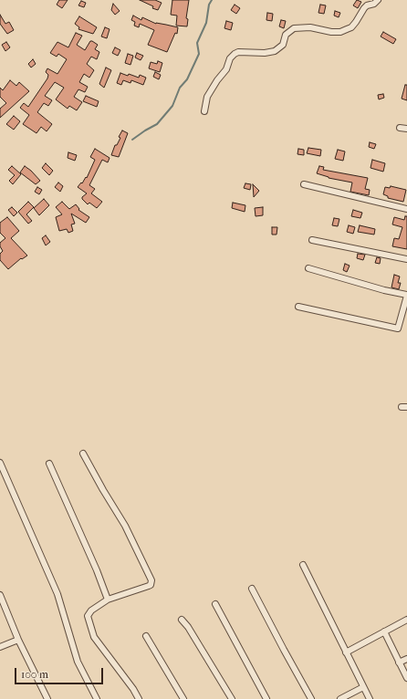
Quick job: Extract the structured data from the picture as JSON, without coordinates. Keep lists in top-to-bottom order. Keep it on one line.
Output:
{"scale_bar":"100 m"}
